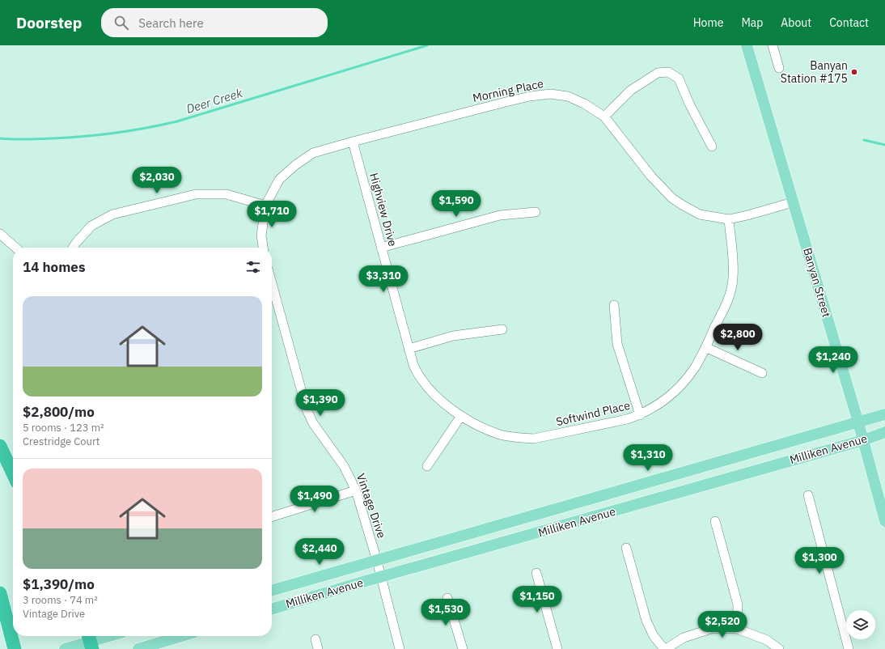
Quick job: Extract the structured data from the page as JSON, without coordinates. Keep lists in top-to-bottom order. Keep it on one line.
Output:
{"streets":{"main road":["Banyan Street","Milliken Avenue"],"street":["Morning Place","Highview Drive","Softwind Place","Vintage Drive"]},"crossings":[["Morning Place","Highview Drive"],["Morning Place","Banyan Street"],["Morning Place","Softwind Place"],["Highview Drive","Softwind Place"],["Banyan Street","Milliken Avenue"],["Milliken Avenue","Vintage Drive"]],"water":["Deer Creek"],"places":["Banyan Station #175"],"page":{"header":"Doorstep","search":"Search here","nav":["Home","Map","About","Contact"],"price":["$2,030","$1,590","$1,710","$3,310","$2,800","$1,240","$1,390","$1,310","$1,490","$2,440","$1,300","$1,150","$1,530","$2,520"],"heading":"14 homes","list":[{"name":"$2,800/mo","note":"5 rooms · 123 m² · Crestridge Court"},{"name":"$1,390/mo","note":"3 rooms · 74 m² · Vintage Drive"}]}}
